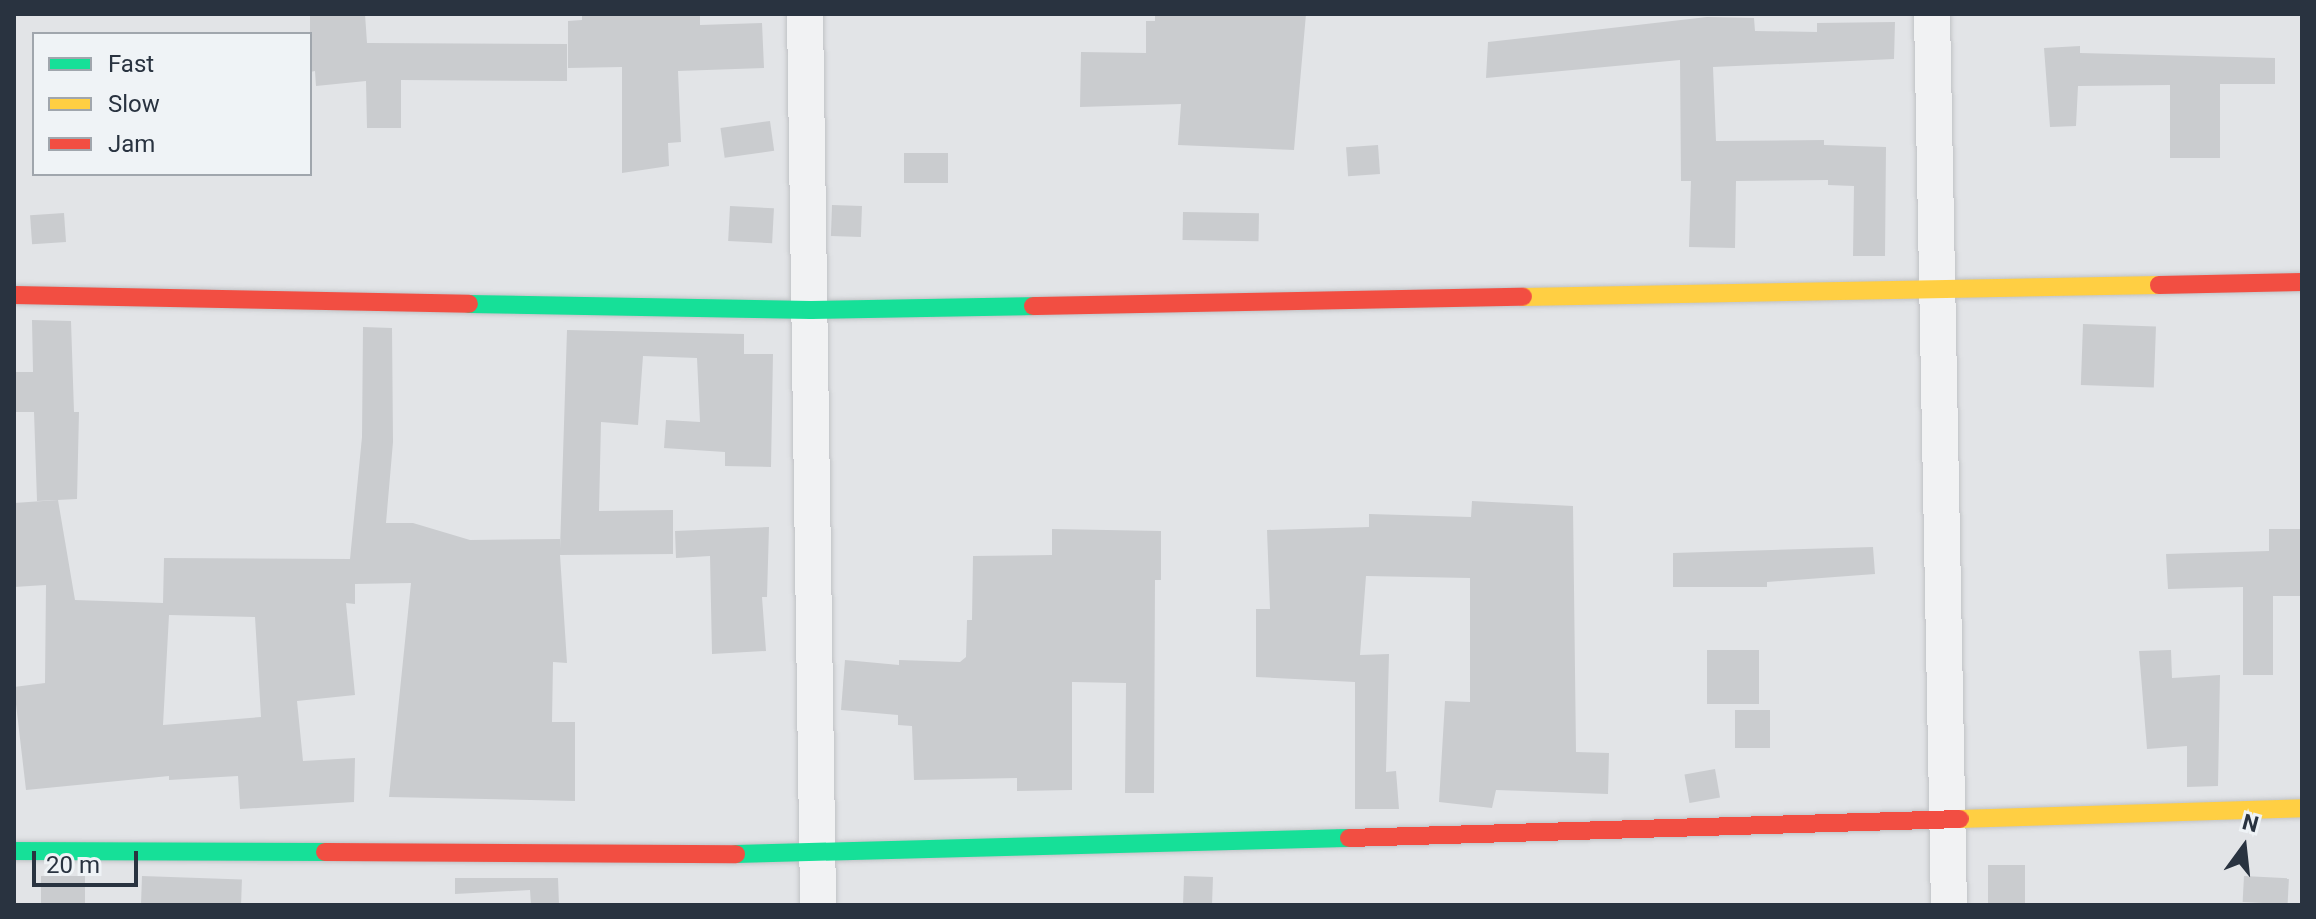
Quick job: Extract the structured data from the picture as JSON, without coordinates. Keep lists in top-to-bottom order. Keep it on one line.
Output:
{"legend":["Fast","Slow","Jam"],"scale_bar":"20 m","north":"top"}
